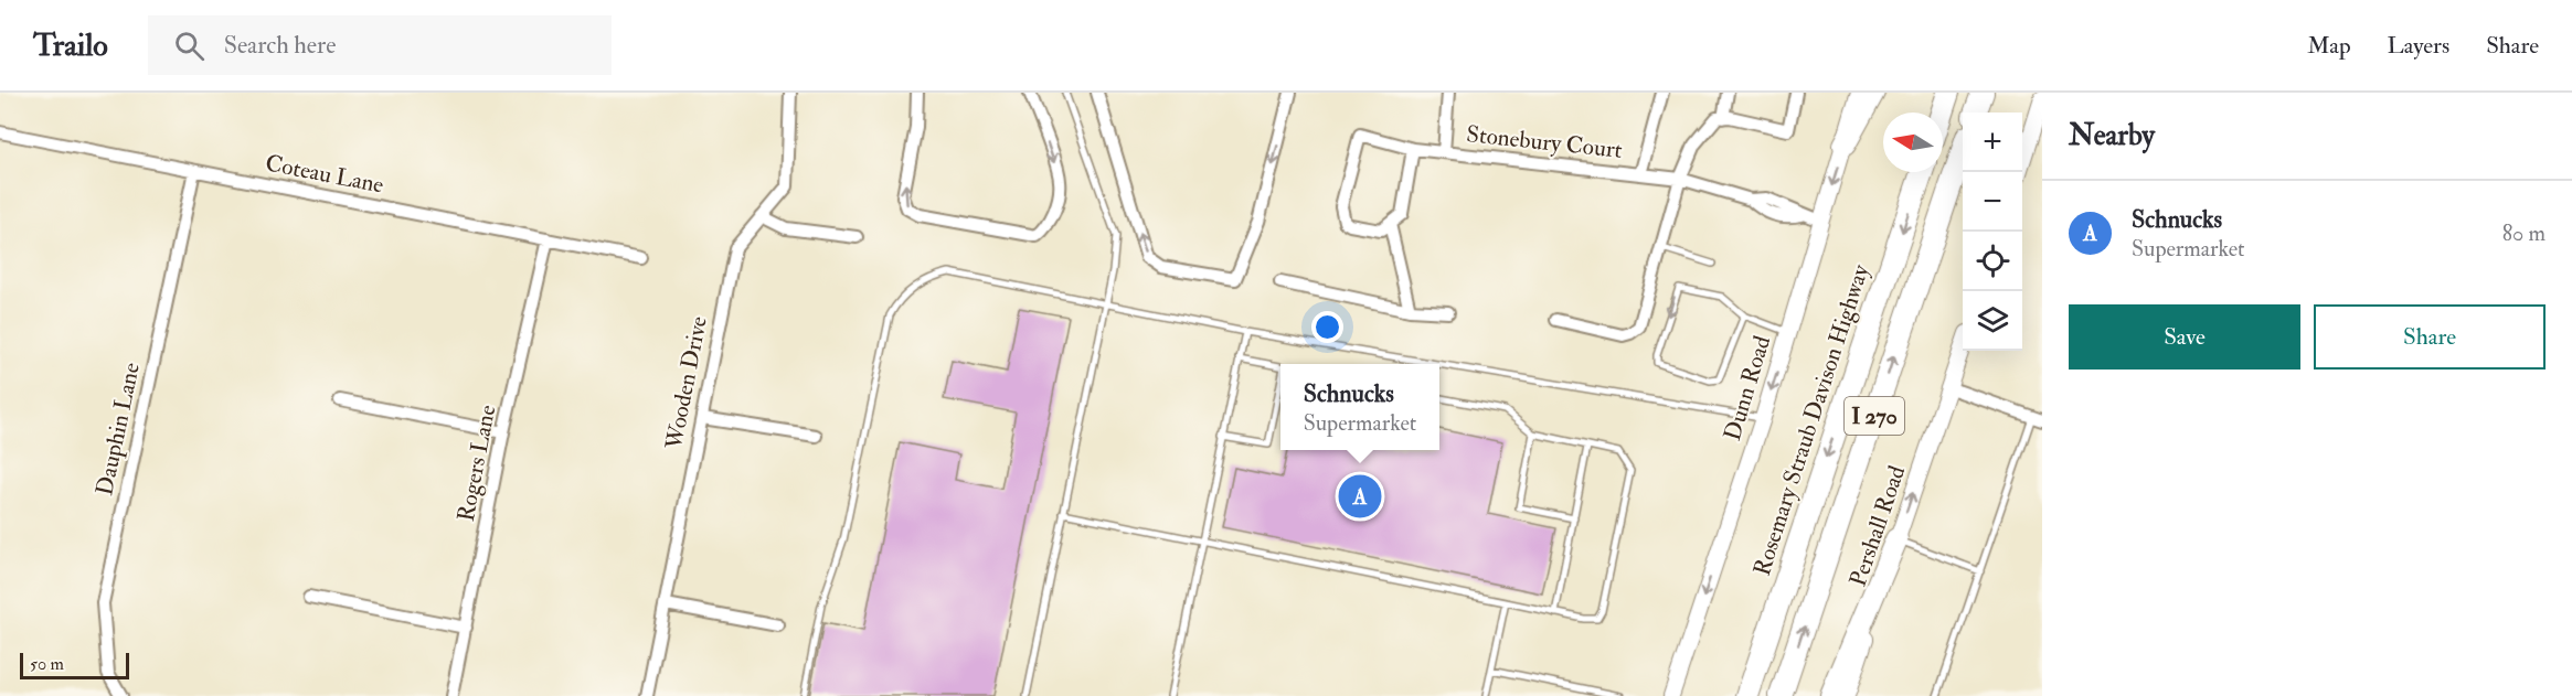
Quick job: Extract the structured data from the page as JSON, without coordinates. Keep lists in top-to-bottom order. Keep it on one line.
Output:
{"streets":{"highway":["I 270","Rosemary Straub Davison Highway"],"street":["Stonebury Court","Coteau Lane","Wooden Drive","Dunn Road","Dauphin Lane","Rogers Lane","Pershall Road"]},"crossings":[["Stonebury Court","Dunn Road"],["Coteau Lane","Dauphin Lane"],["Coteau Lane","Rogers Lane"]],"one_way":["Dunn Road","Pershall Road"],"scale_bar":"50 m","north":"left","page":{"header":"Trailo","search":"Search here","nav":["Map","Layers","Share"],"heading":"Nearby","map_buttons":["+","−"],"list":[{"mark":"A","name":"Schnucks","note":"Supermarket","value":"80 m"}],"buttons":["Save","Share"],"popup":["Schnucks","Supermarket"],"pins":"A","scale":"50 m"}}
